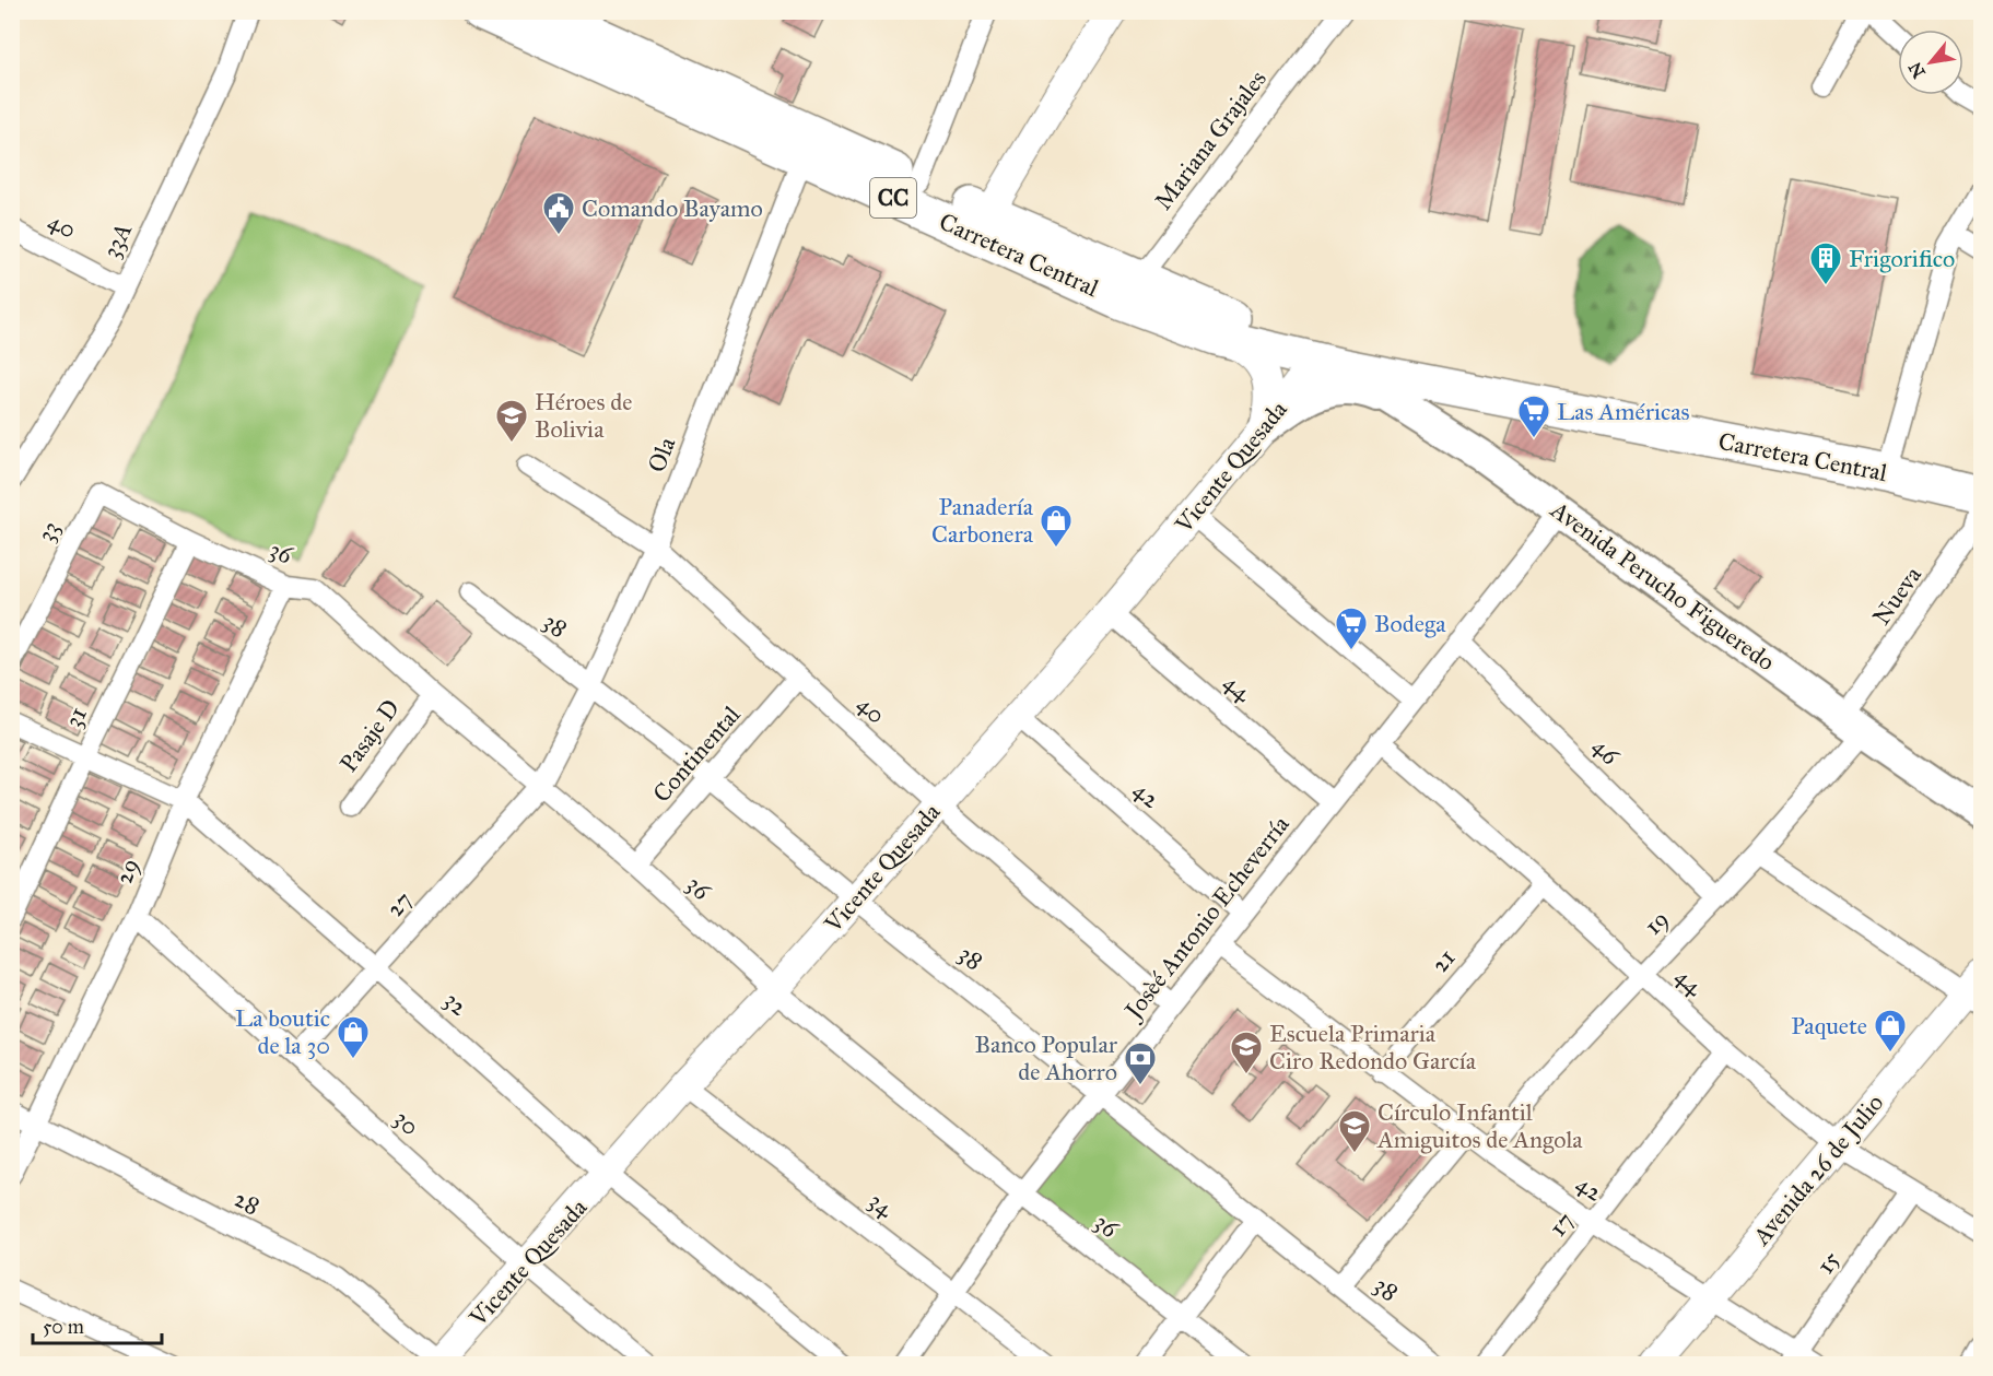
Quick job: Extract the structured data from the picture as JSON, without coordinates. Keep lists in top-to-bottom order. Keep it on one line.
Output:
{"streets":{"highway":["CC","Carretera Central"],"main road":["Avenida Perucho Figueredo"],"street":["Mariana Grajales","40","33A","Ola","Vicente Quesada","33","36","Nueva","38","44","31","Pasaje D","46","Continental","42","29","27","Josèé Antonio Echeverría","19","21","32","30","Avenida 26 de Julio","28","34","17","15"]},"crossings":[["Mariana Grajales","Carretera Central"],["40","33A"],["40","Ola"],["40","Vicente Quesada"],["40","Continental"],["40","Josèé Antonio Echeverría"],["Carretera Central","Ola"],["Carretera Central","Vicente Quesada"],["Carretera Central","Avenida Perucho Figueredo"],["Carretera Central","Nueva"],["Ola","36"],["Ola","38"],["Ola","27"],["Vicente Quesada","36"],["Vicente Quesada","Avenida Perucho Figueredo"],["Vicente Quesada","38"],["Vicente Quesada","44"],["Vicente Quesada","42"],["Vicente Quesada","32"],["Vicente Quesada","30"],["Vicente Quesada","28"],["Vicente Quesada","34"],["33","36"],["36","31"],["36","Pasaje D"],["36","Continental"],["36","29"],["36","27"],["36","Josèé Antonio Echeverría"],["Avenida Perucho Figueredo","Nueva"],["Avenida Perucho Figueredo","Josèé Antonio Echeverría"],["Avenida Perucho Figueredo","19"],["Nueva","19"],["38","Continental"],["38","Josèé Antonio Echeverría"],["44","Josèé Antonio Echeverría"],["44","19"],["44","21"],["44","Avenida 26 de Julio"],["44","17"],["44","15"],["31","32"],["46","Josèé Antonio Echeverría"],["46","19"],["42","Josèé Antonio Echeverría"],["42","19"],["42","21"],["42","Avenida 26 de Julio"],["42","17"],["42","15"],["29","32"],["29","30"],["29","28"],["27","32"],["27","30"],["Josèé Antonio Echeverría","34"]],"places":{"public building":["Comando Bayamo"],"building":["Frigorifico"],"supermarket":["Las Américas","Bodega"],"school or university":["Héroes de Bolivia","Escuela Primaria Ciro Redondo García","Círculo Infantil Amiguitos de Angola"],"shop":["Panadería Carbonera","Paquete","La boutic de la 30"],"bank":["Banco Popular de Ahorro"]},"scale_bar":"50 m","north":"bottom left"}
